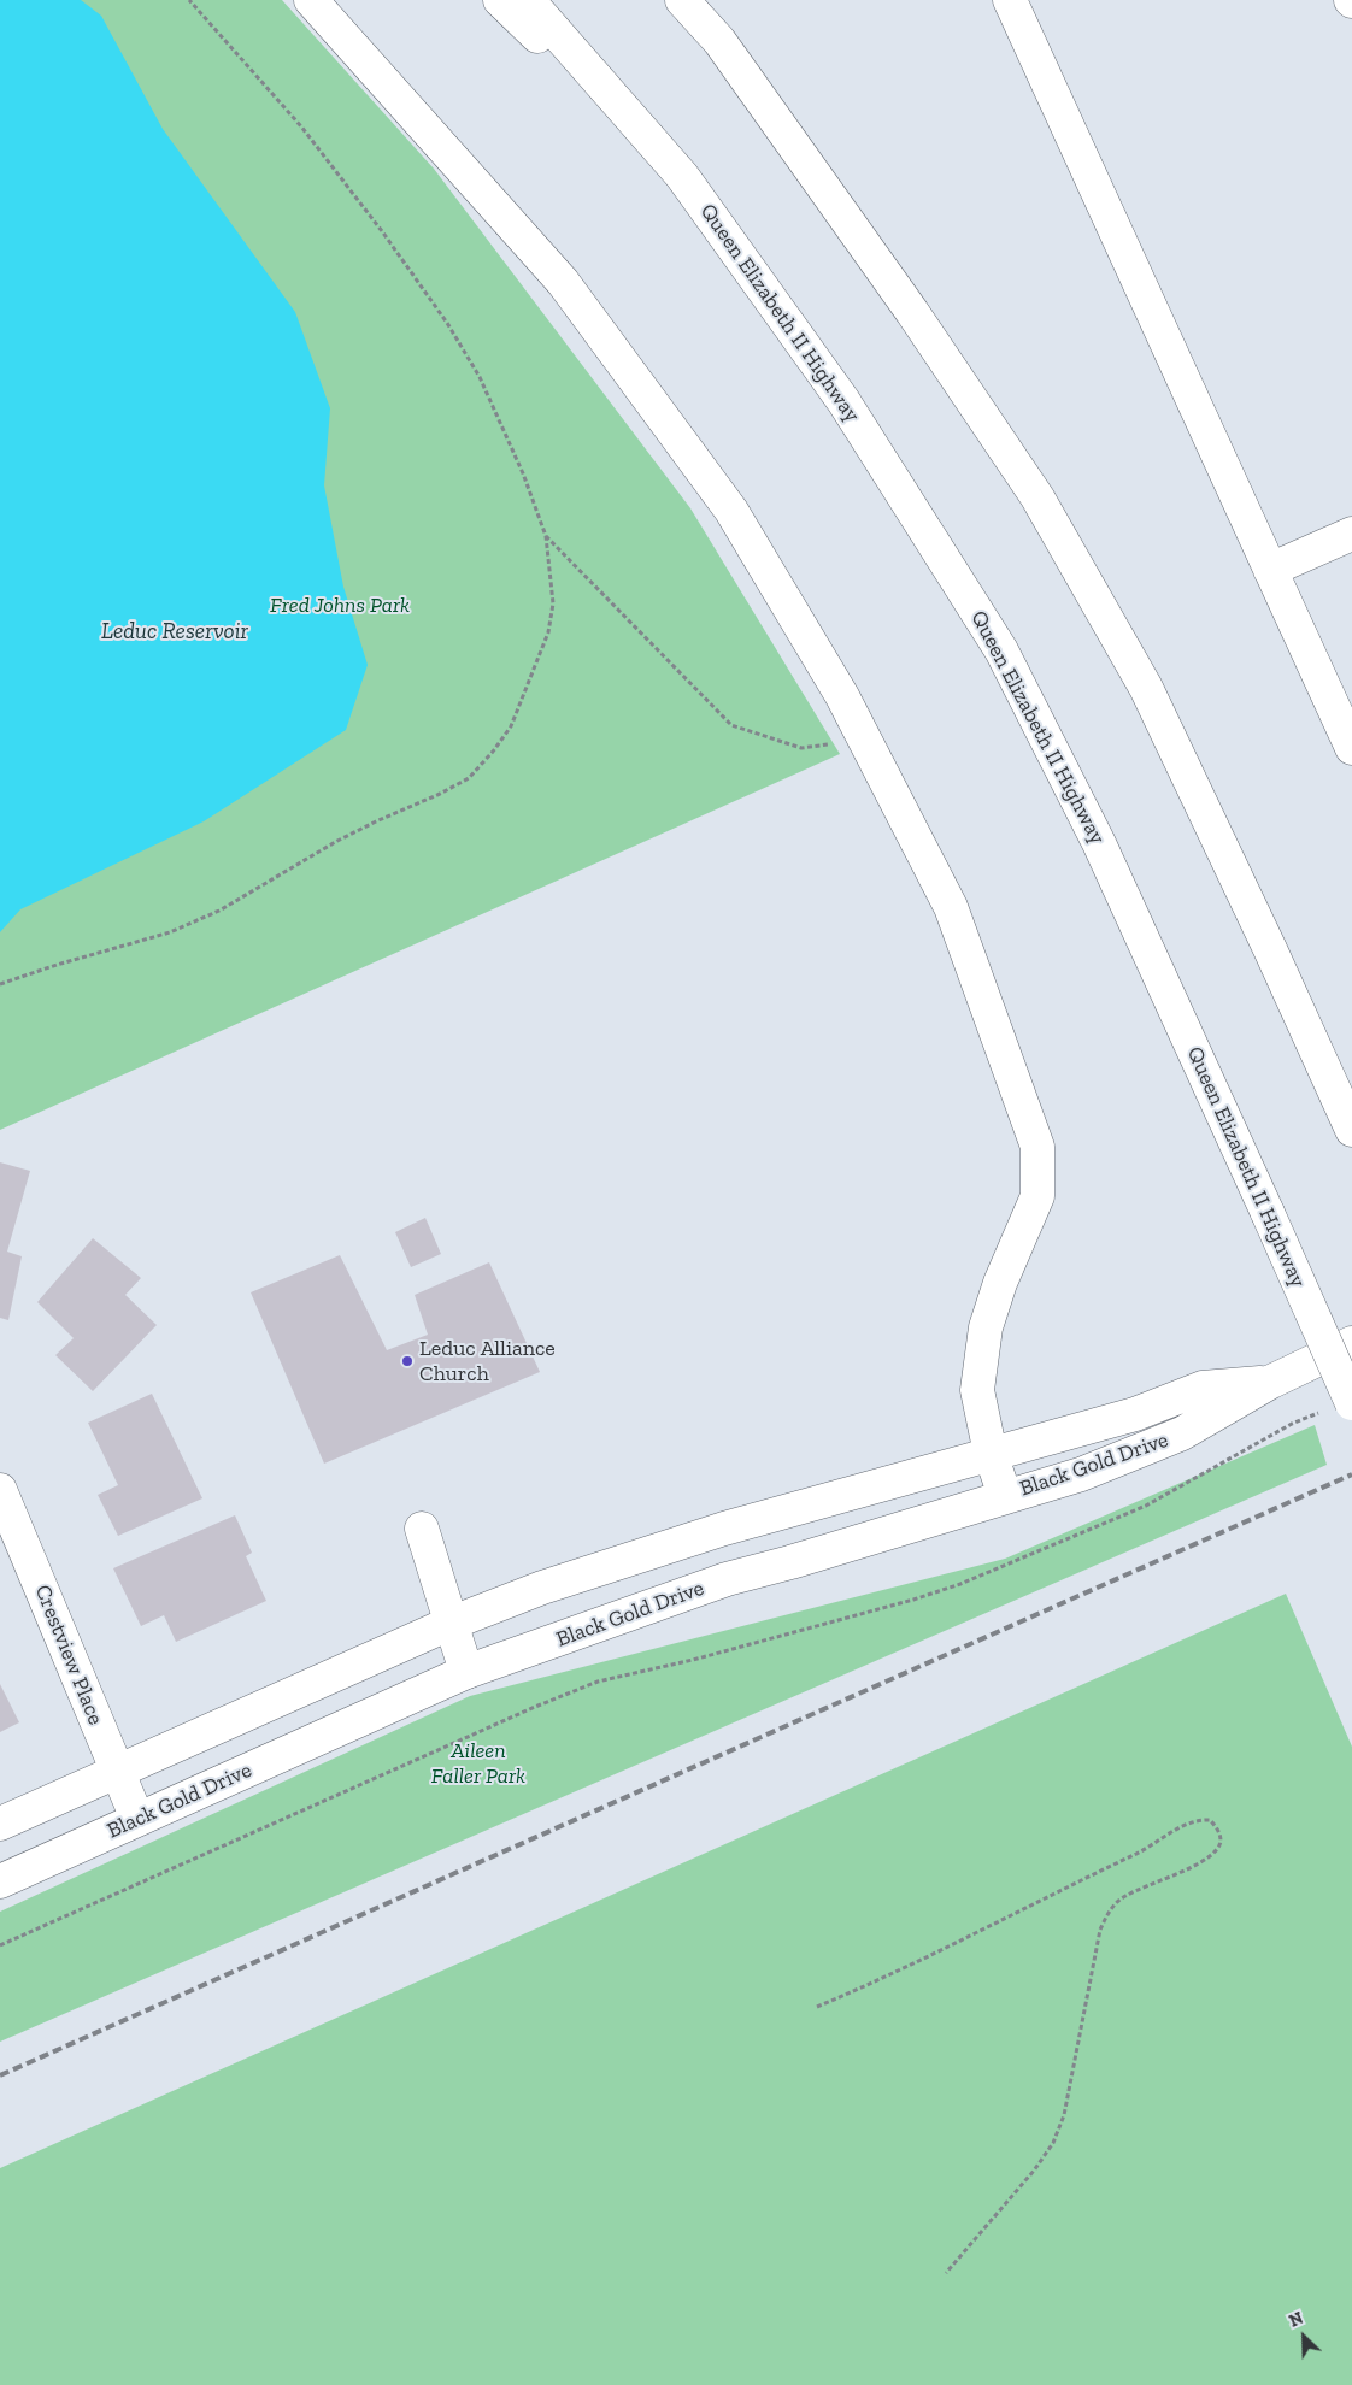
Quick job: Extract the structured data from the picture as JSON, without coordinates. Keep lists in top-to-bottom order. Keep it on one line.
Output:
{"streets":{"main road":["Queen Elizabeth II Highway","Black Gold Drive","Crestview Place"]},"crossings":[["Black Gold Drive","Crestview Place"]],"water":["Leduc Reservoir"],"parks":["Fred Johns Park","Aileen Faller Park"],"places":["Leduc Alliance Church"],"north":"top left"}
